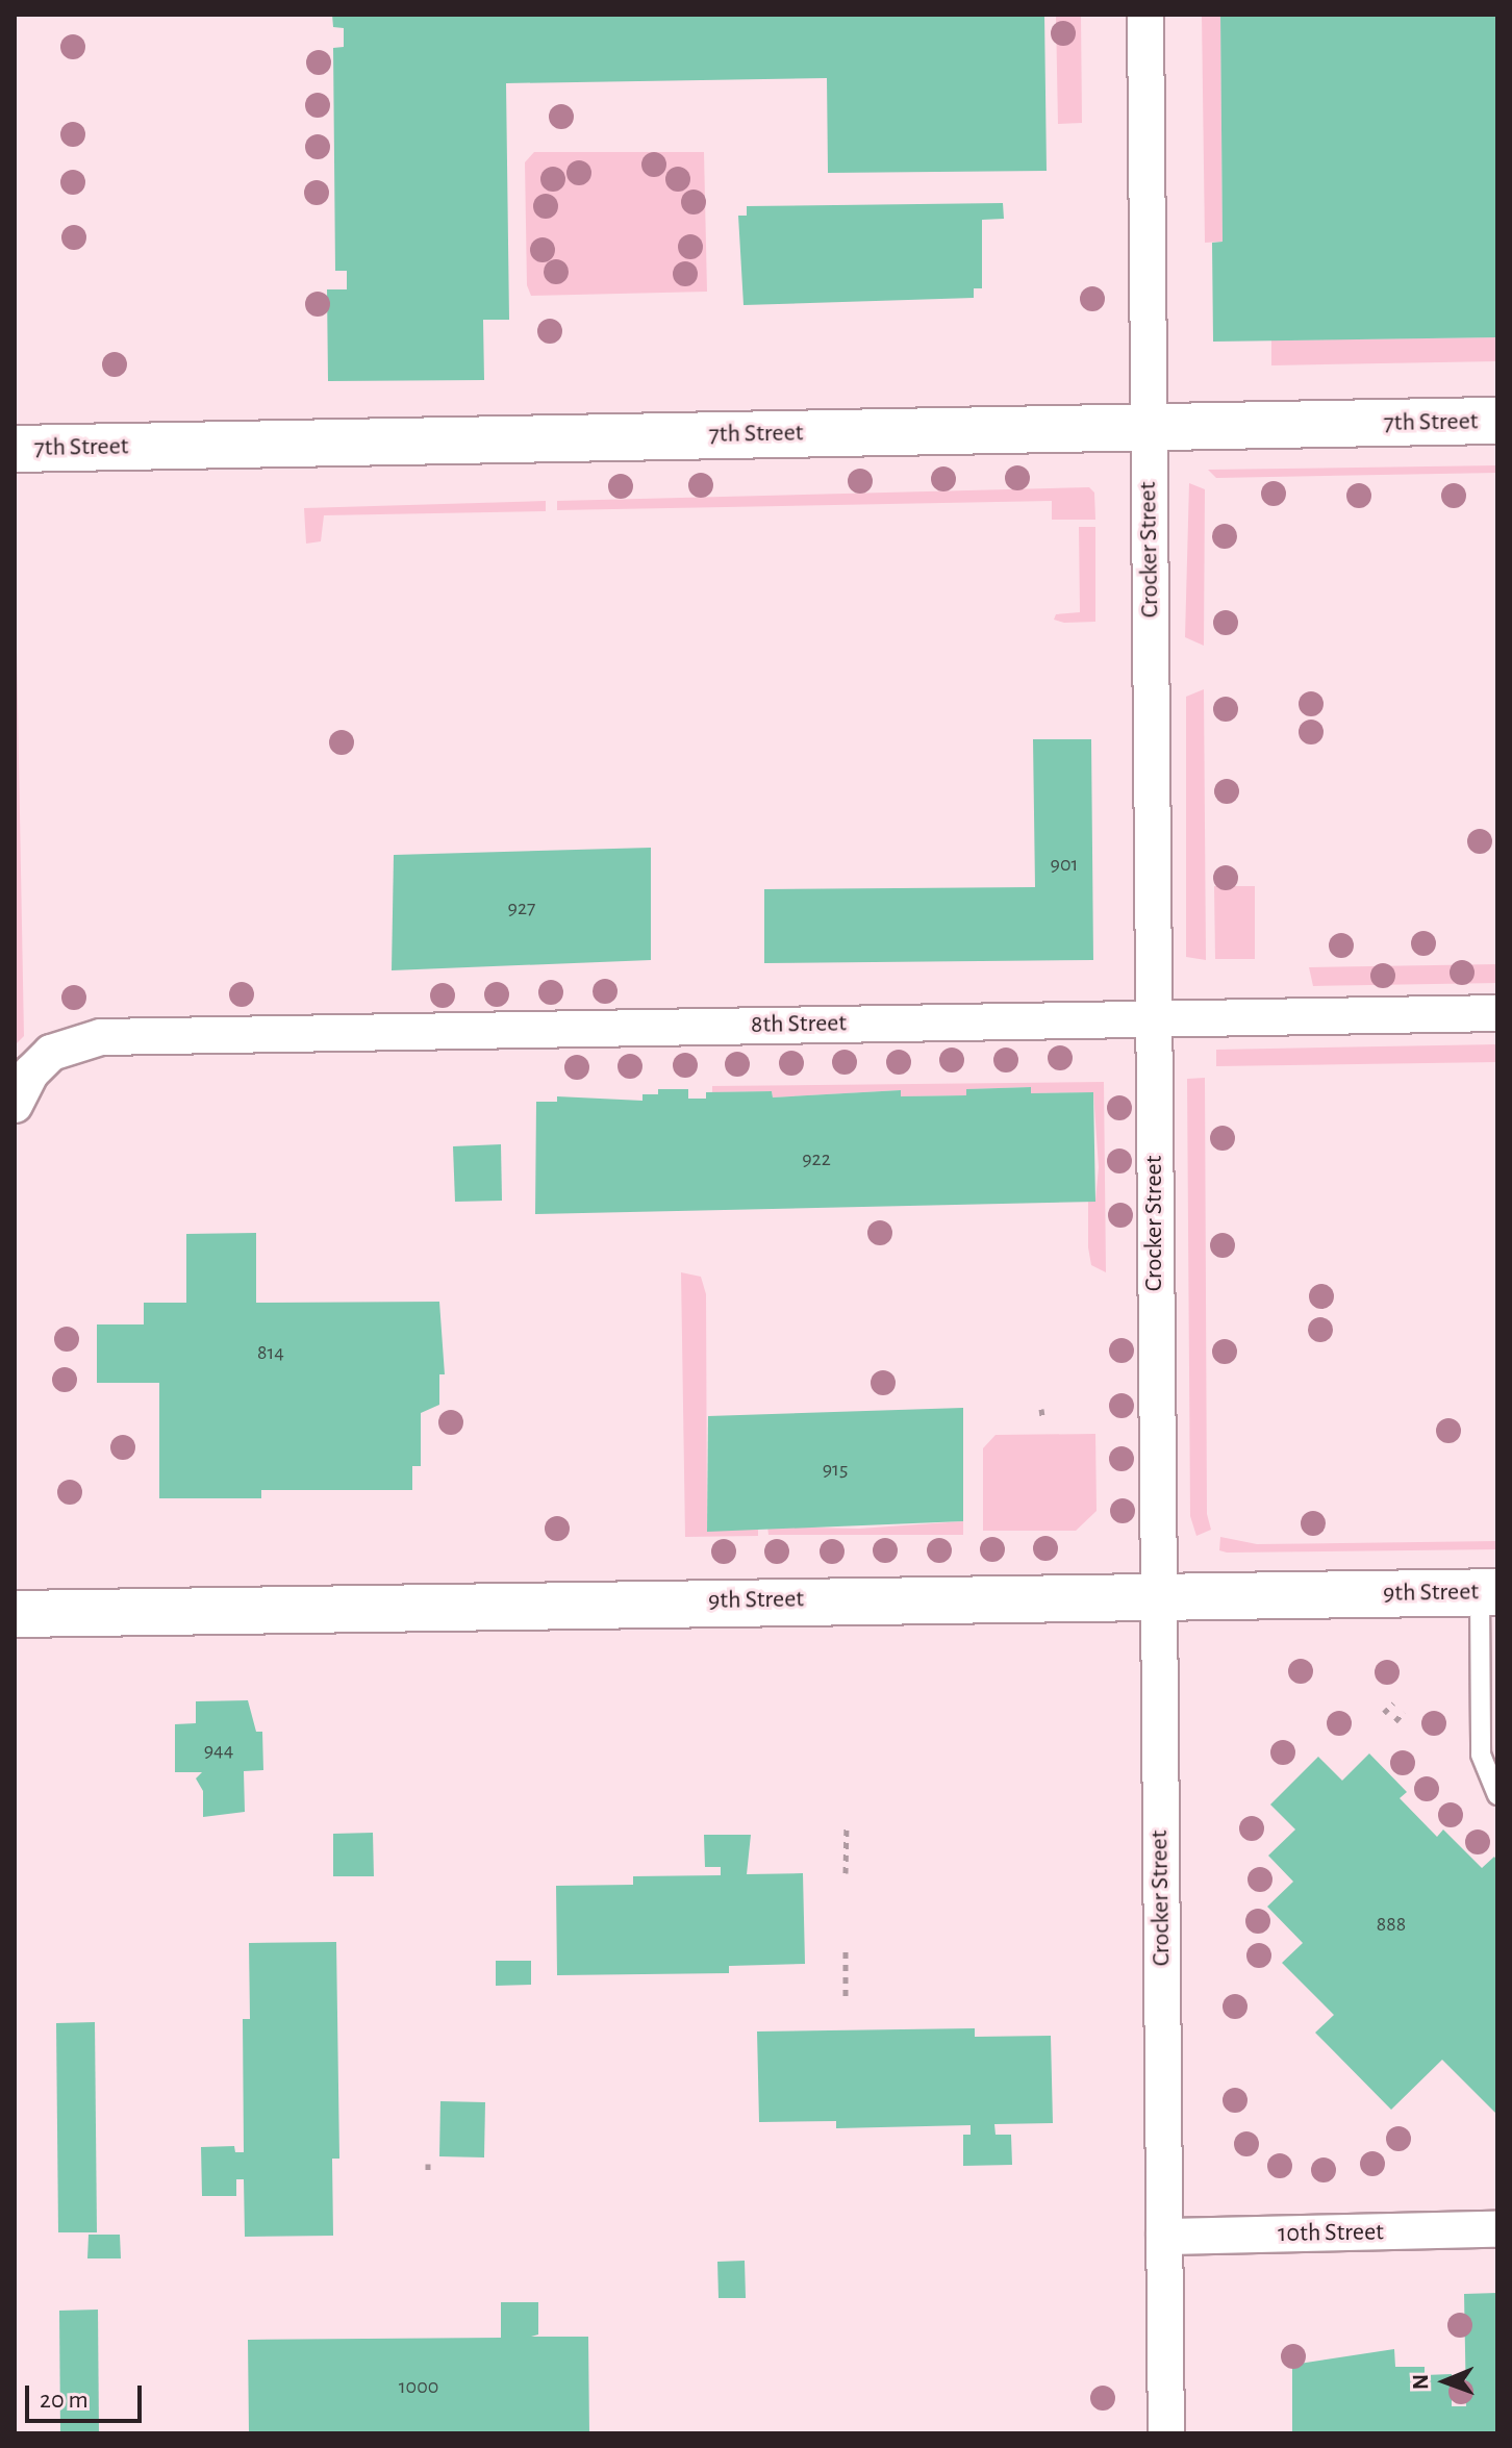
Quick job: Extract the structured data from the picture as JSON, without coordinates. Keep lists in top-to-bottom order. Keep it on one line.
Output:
{"streets":{"main road":["7th Street","9th Street"],"street":["Crocker Street","8th Street","10th Street"]},"crossings":[["7th Street","Crocker Street"],["Crocker Street","8th Street"],["Crocker Street","9th Street"],["Crocker Street","10th Street"]],"house_numbers":["901","927","922","814","915","944","888","1000"],"scale_bar":"20 m","north":"left"}
